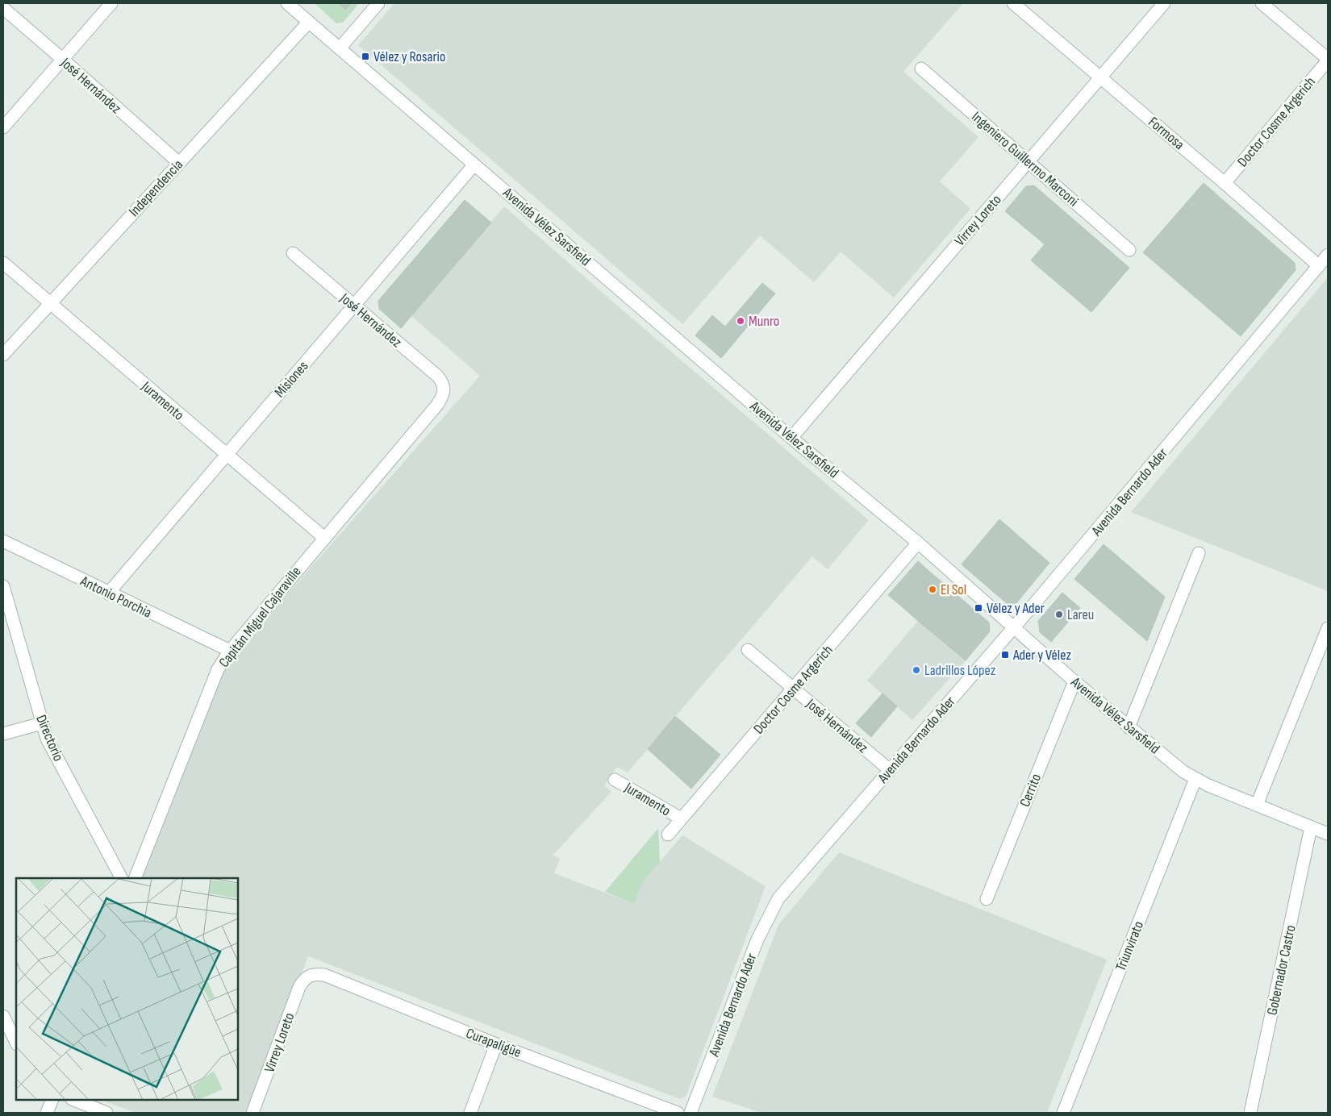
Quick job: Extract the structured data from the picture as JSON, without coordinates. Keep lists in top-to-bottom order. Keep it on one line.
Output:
{"streets":{"street":["José Hernández","Doctor Cosme Argerich","Formosa","Ingeniero Guillermo Marconi","Independencia","Virrey Loreto","Avenida Vélez Sarsfield","Misiones","Juramento","Avenida Bernardo Ader","Antonio Porchia","Capitán Miguel Cajaraville","Directorio","Cerrito","Triunvirato","Gobernador Castro","Curapaligüe"]},"crossings":[["José Hernández","Doctor Cosme Argerich"],["José Hernández","Independencia"],["José Hernández","Misiones"],["José Hernández","Avenida Bernardo Ader"],["José Hernández","Capitán Miguel Cajaraville"],["Doctor Cosme Argerich","Formosa"],["Doctor Cosme Argerich","Avenida Vélez Sarsfield"],["Doctor Cosme Argerich","Juramento"],["Formosa","Virrey Loreto"],["Formosa","Avenida Bernardo Ader"],["Ingeniero Guillermo Marconi","Virrey Loreto"],["Independencia","Avenida Vélez Sarsfield"],["Independencia","Juramento"],["Virrey Loreto","Avenida Vélez Sarsfield"],["Virrey Loreto","Curapaligüe"],["Avenida Vélez Sarsfield","Misiones"],["Avenida Vélez Sarsfield","Avenida Bernardo Ader"],["Avenida Vélez Sarsfield","Cerrito"],["Avenida Vélez Sarsfield","Triunvirato"],["Avenida Vélez Sarsfield","Gobernador Castro"],["Misiones","Juramento"],["Misiones","Antonio Porchia"],["Juramento","Capitán Miguel Cajaraville"],["Antonio Porchia","Capitán Miguel Cajaraville"]],"places":{"transit":["Vélez y Rosario","Vélez y Ader","Ader y Vélez"],"other":["Munro","El Sol","Lareu","Ladrillos López"]}}
